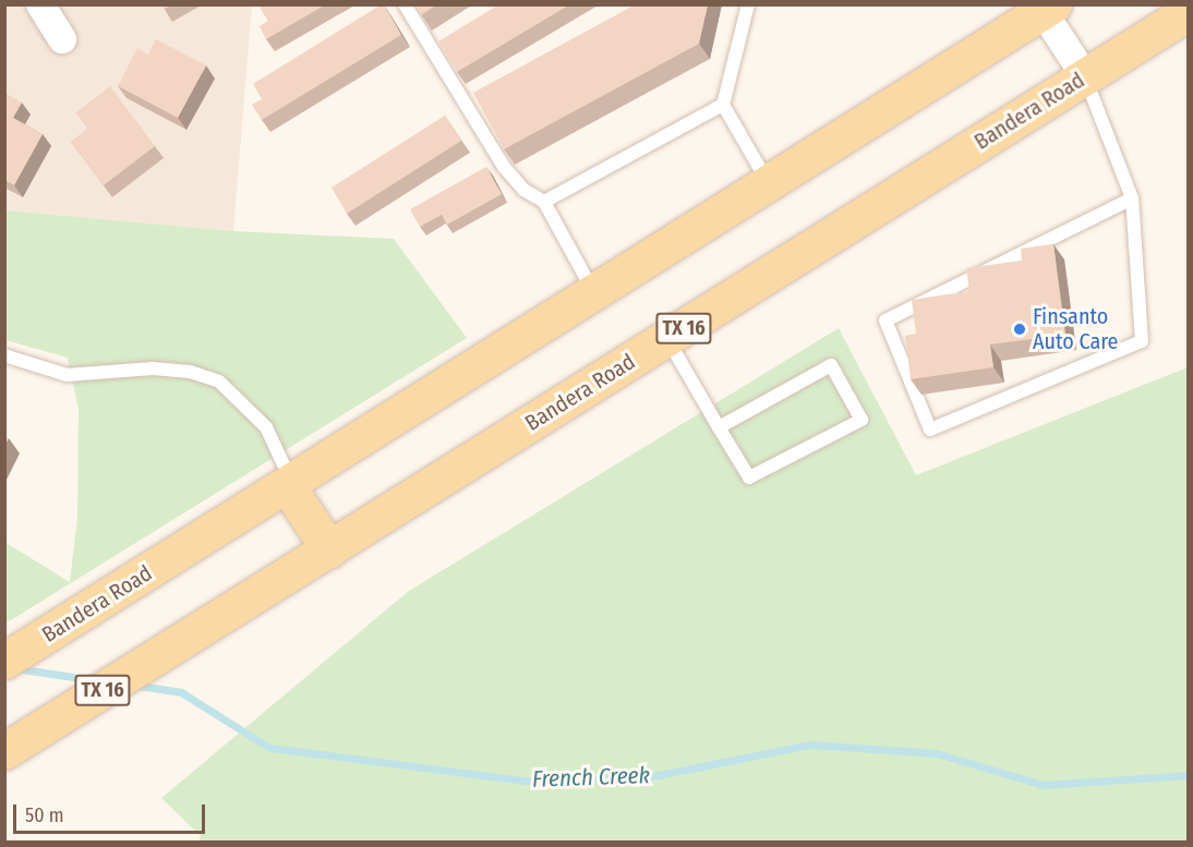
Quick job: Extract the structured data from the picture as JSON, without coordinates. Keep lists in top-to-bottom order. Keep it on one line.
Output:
{"streets":{"main road":["Bandera Road","TX 16"]},"water":["French Creek"],"places":["Finsanto Auto Care"],"scale_bar":"50 m"}
